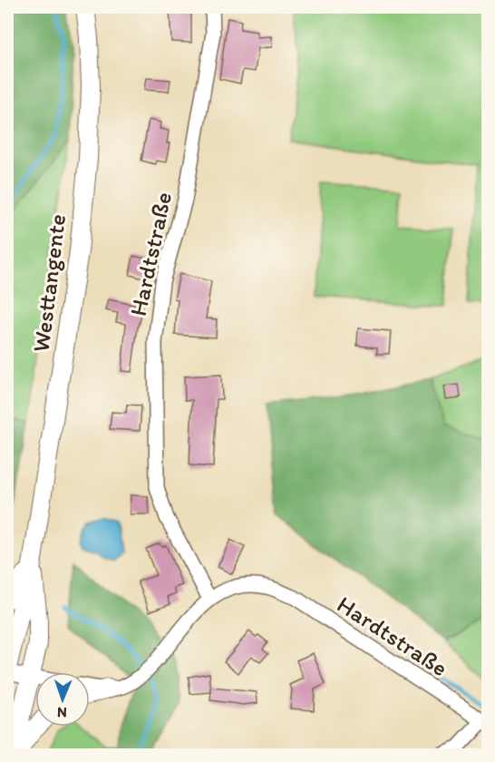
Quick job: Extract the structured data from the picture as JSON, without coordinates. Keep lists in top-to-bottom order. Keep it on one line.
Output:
{"streets":{"main road":["Westtangente"],"street":["Hardtstraße"]},"north":"bottom"}
